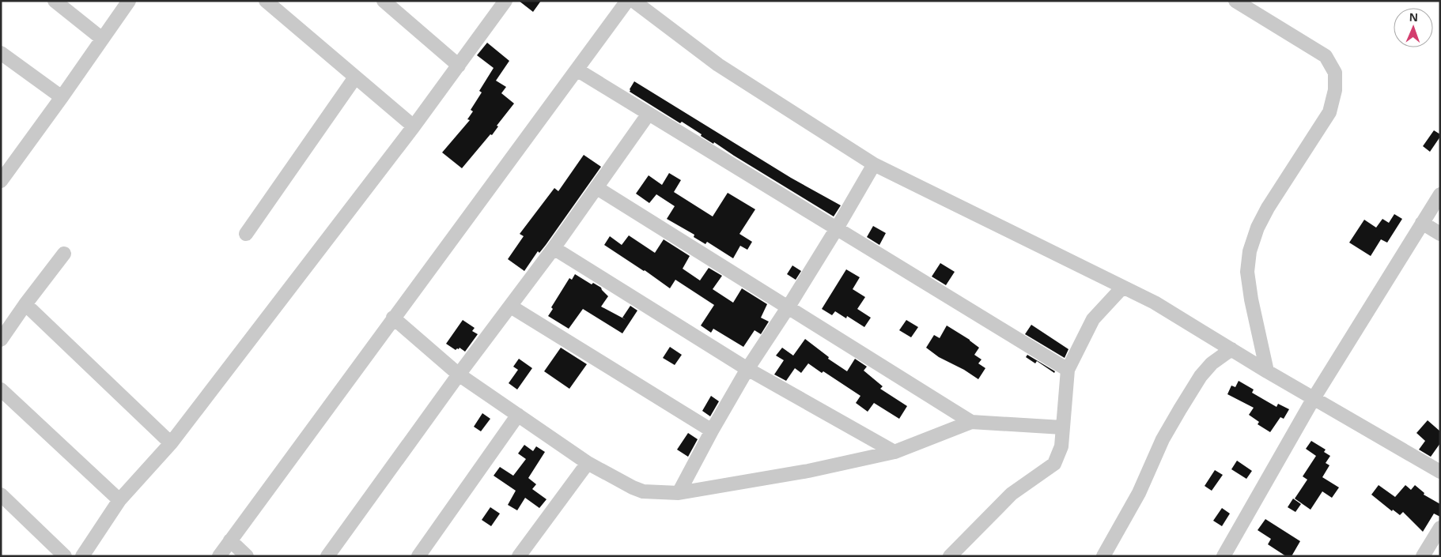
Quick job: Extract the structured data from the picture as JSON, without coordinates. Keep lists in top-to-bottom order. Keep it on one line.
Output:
{"north":"top"}
